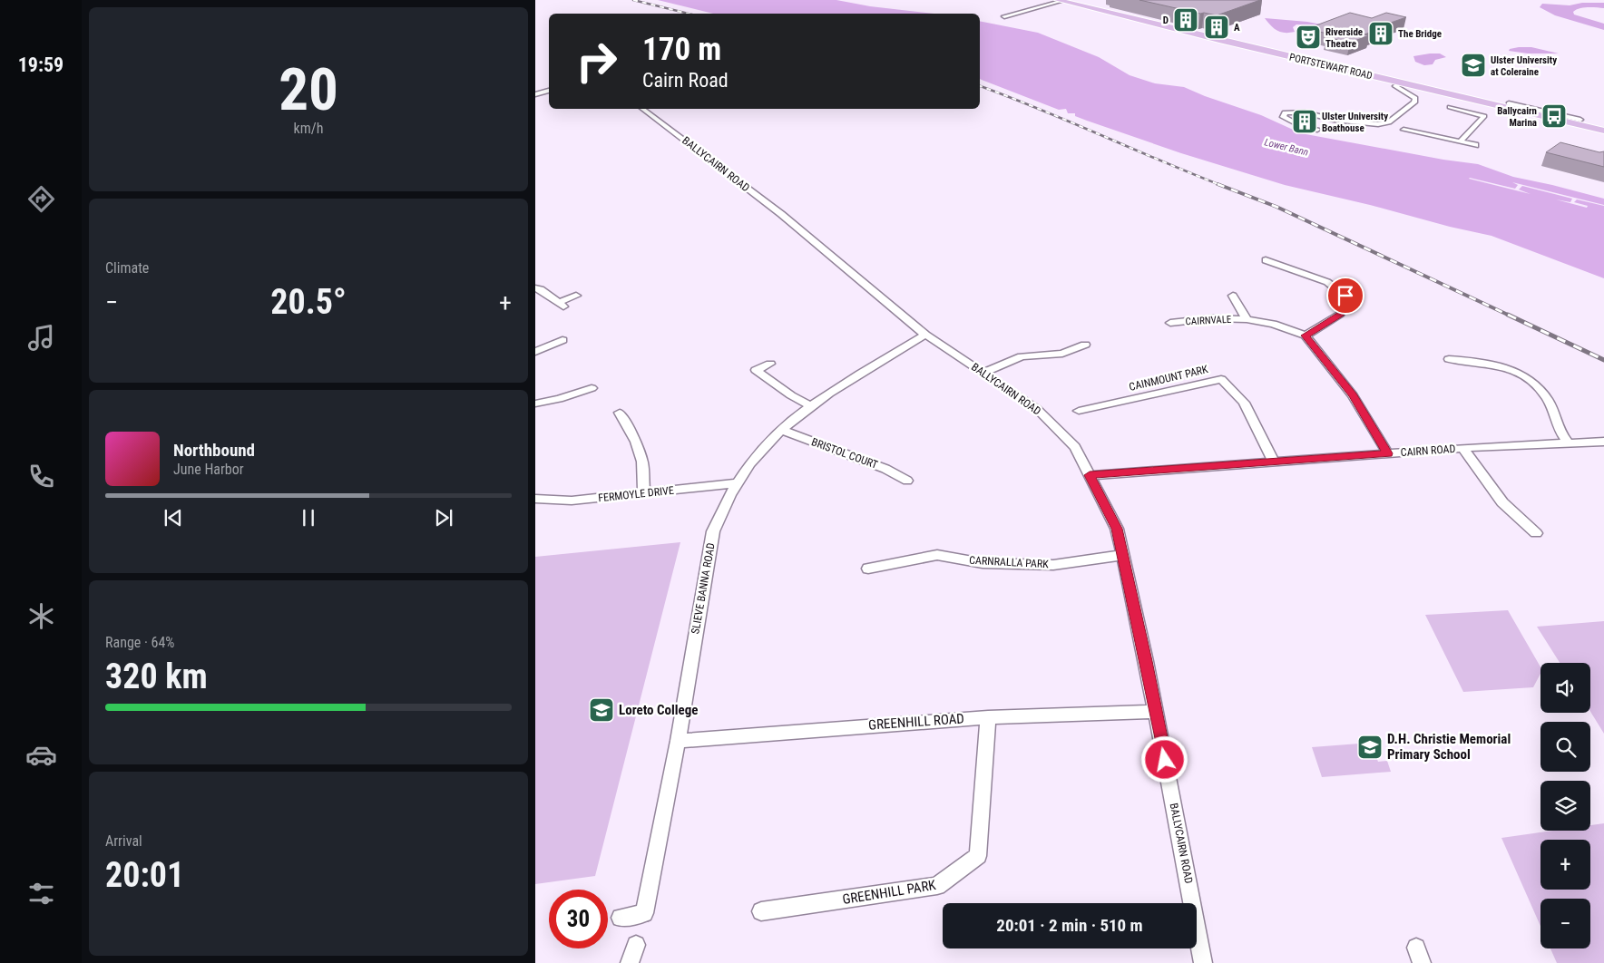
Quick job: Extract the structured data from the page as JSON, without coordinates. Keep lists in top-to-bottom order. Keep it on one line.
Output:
{"streets":{"main road":["PORTSTEWART ROAD"],"street":["BALLYCAIRN ROAD","CAIRNVALE","CAINMOUNT PARK","CAIRN ROAD","BRISTOL COURT","FERMOYLE DRIVE","CARNRALLA PARK","SLIEVE BANNA ROAD","GREENHILL ROAD","GREENHILL PARK"]},"crossings":[["BALLYCAIRN ROAD","CAIRN ROAD"],["BALLYCAIRN ROAD","CARNRALLA PARK"],["BALLYCAIRN ROAD","SLIEVE BANNA ROAD"],["BALLYCAIRN ROAD","GREENHILL ROAD"],["CAINMOUNT PARK","CAIRN ROAD"],["BRISTOL COURT","SLIEVE BANNA ROAD"],["FERMOYLE DRIVE","SLIEVE BANNA ROAD"],["SLIEVE BANNA ROAD","GREENHILL ROAD"],["GREENHILL ROAD","GREENHILL PARK"]],"water":["Lower Bann"],"places":{"building":["D","A","The Bridge","Ulster University Boathouse"],"theatre":["Riverside Theatre"],"school or university":["Ulster University at Coleraine","Loreto College","D.H. Christie Memorial Primary School"],"bus stop":["Ballycairn Marina"]},"page":{"tabs":"19:59","tile":[["20","km/h"],"Climate",["Range · 64%","320 km"],["Arrival","20:01"]],"turn":["170 m","Cairn Road"],"heat":["−","20.5°","+"],"song":["Northbound","June Harbor"],"map_buttons":["+","−"],"limit":"30","trip":"20:01 · 2 min · 510 m"}}
